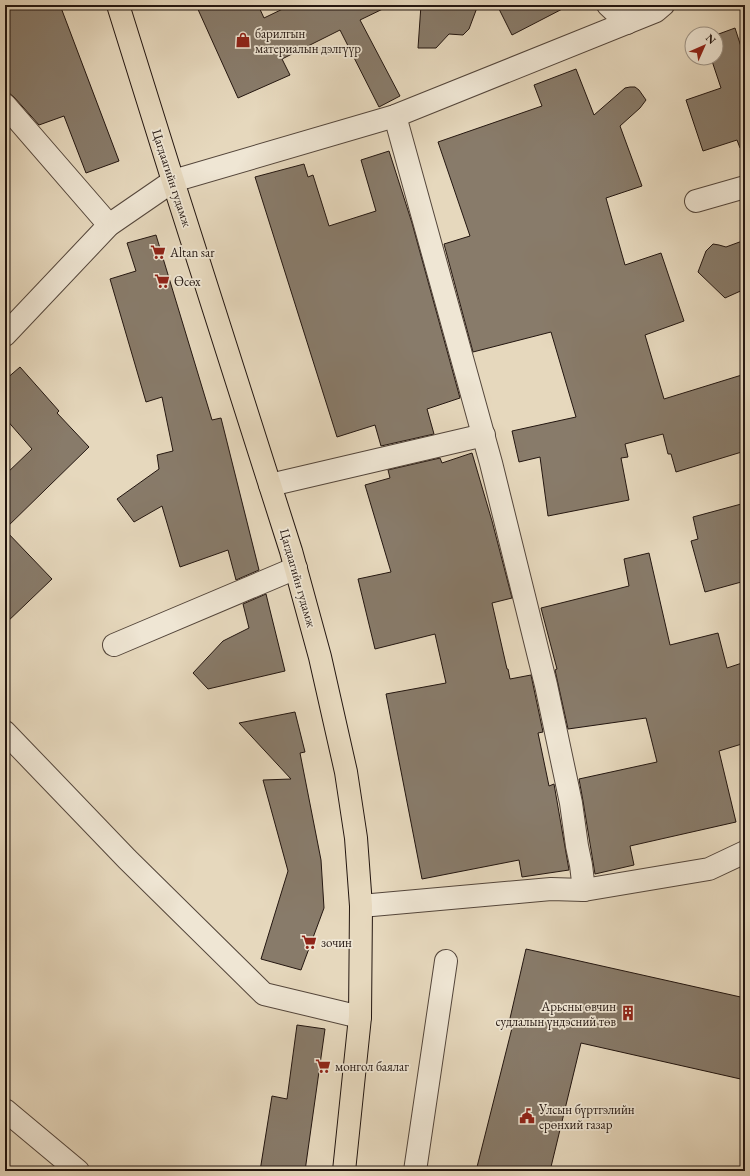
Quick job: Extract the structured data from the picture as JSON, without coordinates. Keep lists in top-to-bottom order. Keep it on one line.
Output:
{"streets":{"main road":["Цагдаагийн гудамж"]},"places":{"shop":["барилгын материалын дэлгүүр"],"supermarket":["Altan sar","Өсөх","зочин","монгол баялаг"],"building":["Арьсны өвчин судлалын үндэсний төв"],"public building":["Улсын бүртгэлийн ерөнхий газар"]},"north":"top right"}
